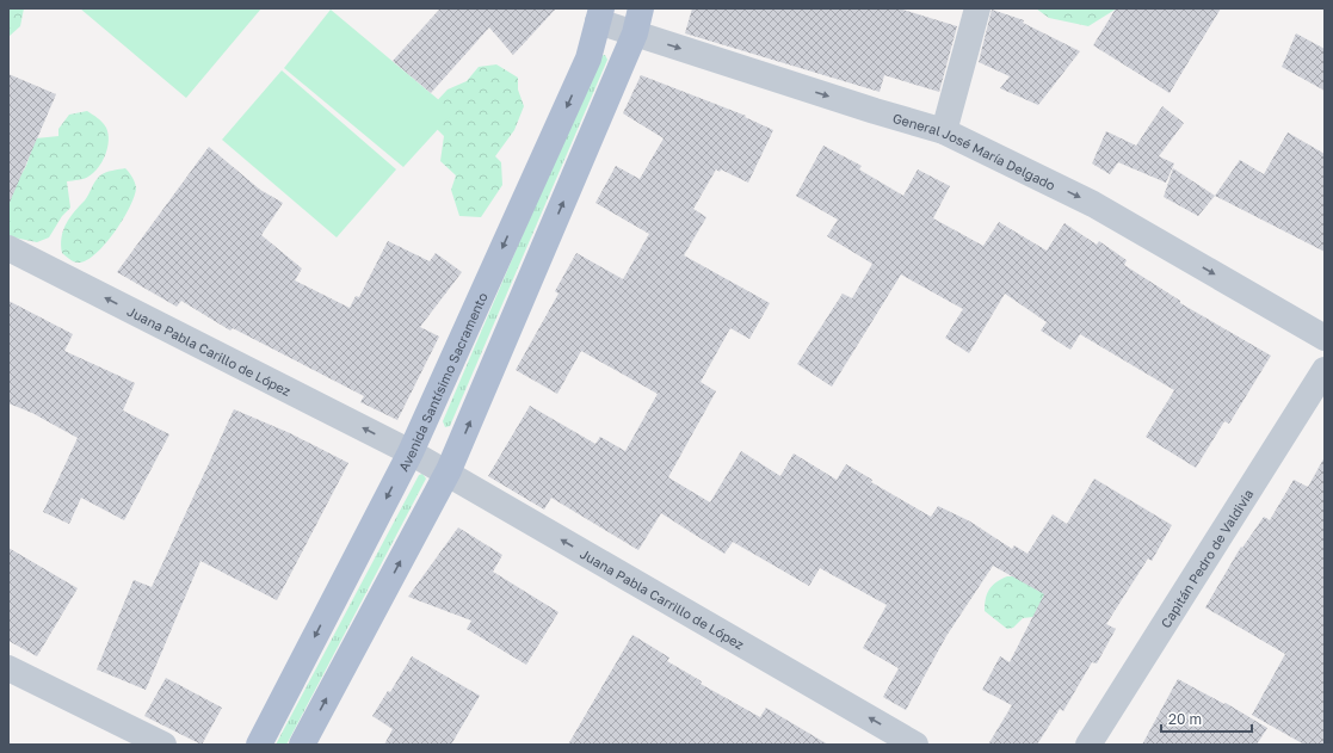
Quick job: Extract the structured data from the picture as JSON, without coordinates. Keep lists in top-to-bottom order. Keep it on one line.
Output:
{"streets":{"main road":["Avenida Santísimo Sacramento"],"street":["General José María Delgado","Juana Pabla Carillo de López","Capitán Pedro de Valdivia","Juana Pabla Carrillo de López"]},"crossings":[["General José María Delgado","Avenida Santísimo Sacramento"],["Juana Pabla Carillo de López","Avenida Santísimo Sacramento"],["Juana Pabla Carillo de López","Juana Pabla Carrillo de López"],["Avenida Santísimo Sacramento","Juana Pabla Carrillo de López"]],"one_way":["General José María Delgado","Juana Pabla Carillo de López","Juana Pabla Carrillo de López"],"scale_bar":"20 m"}
